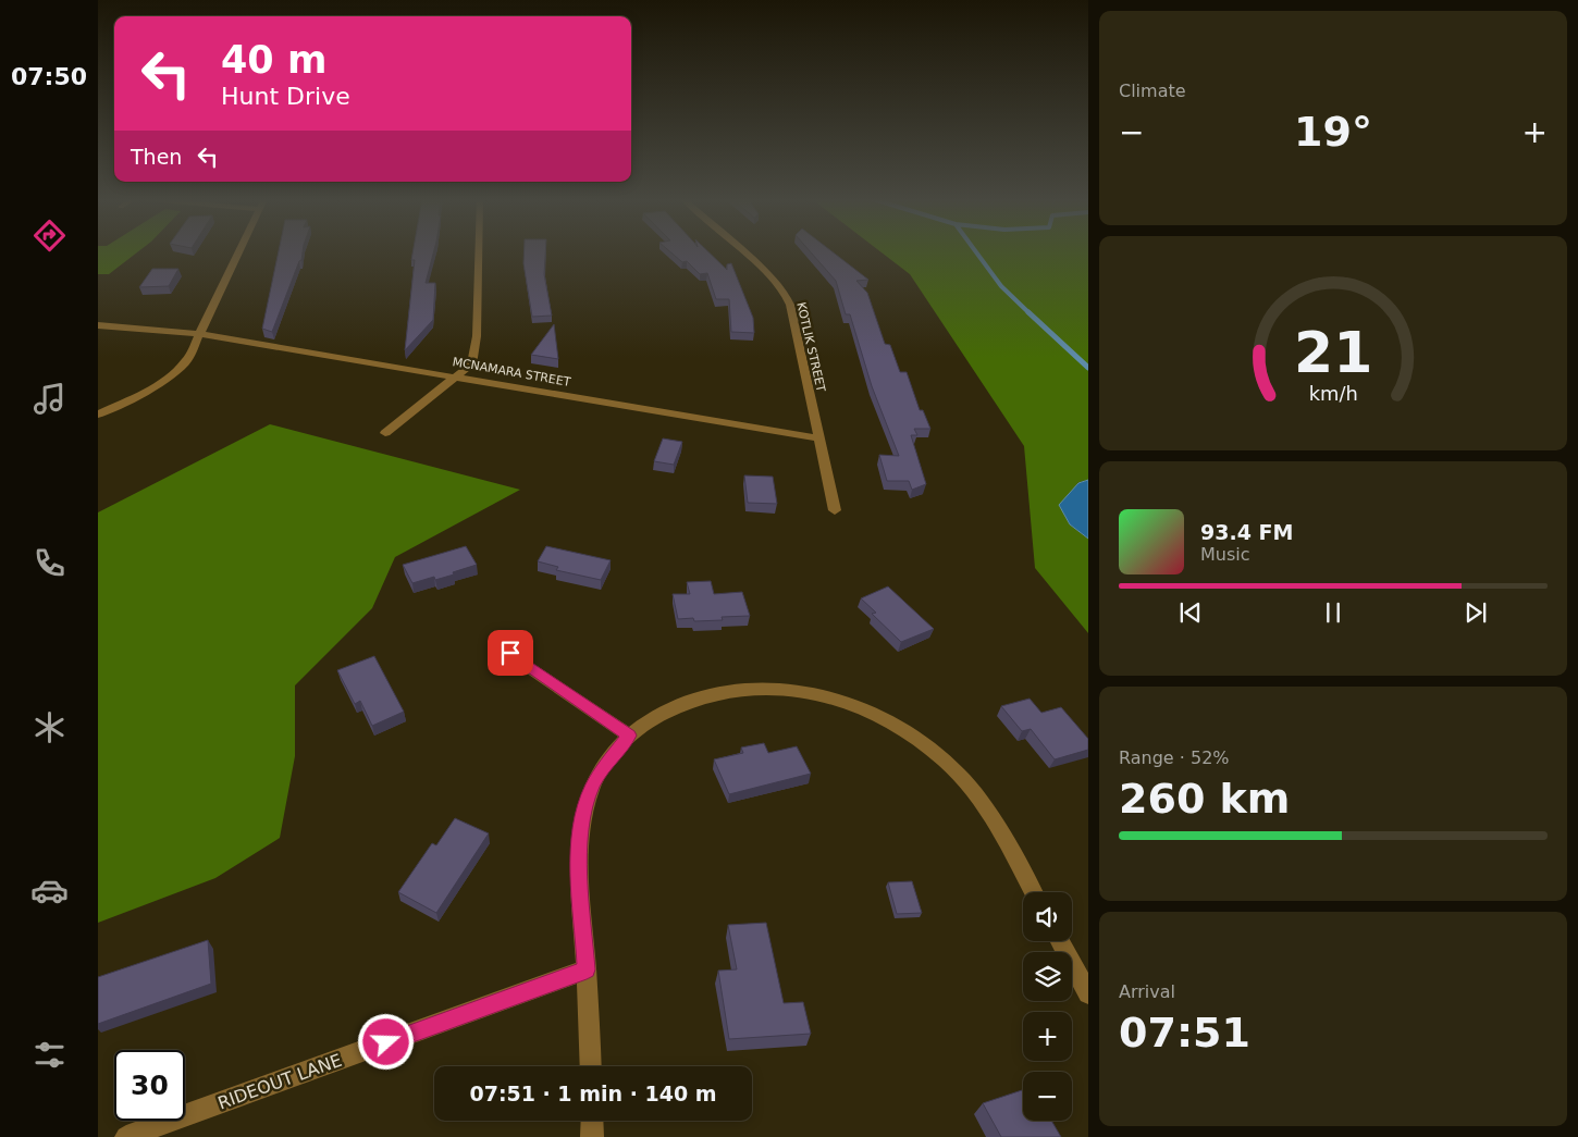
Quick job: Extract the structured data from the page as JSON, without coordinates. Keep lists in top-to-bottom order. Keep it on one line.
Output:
{"streets":{"street":["KOTLIK STREET","MCNAMARA STREET","RIDEOUT LANE"]},"crossings":[["KOTLIK STREET","MCNAMARA STREET"]],"page":{"tabs":"07:50","tile":["Climate",["Range · 52%","260 km"],["Arrival","07:51"]],"turn":["40 m","Hunt Drive"],"heat":["−","19°","+"],"then":"Then","song":["93.4 FM","Music"],"map_buttons":["+","−"],"limit":"30","trip":"07:51 · 1 min · 140 m","gauge":["21","km/h"]}}
